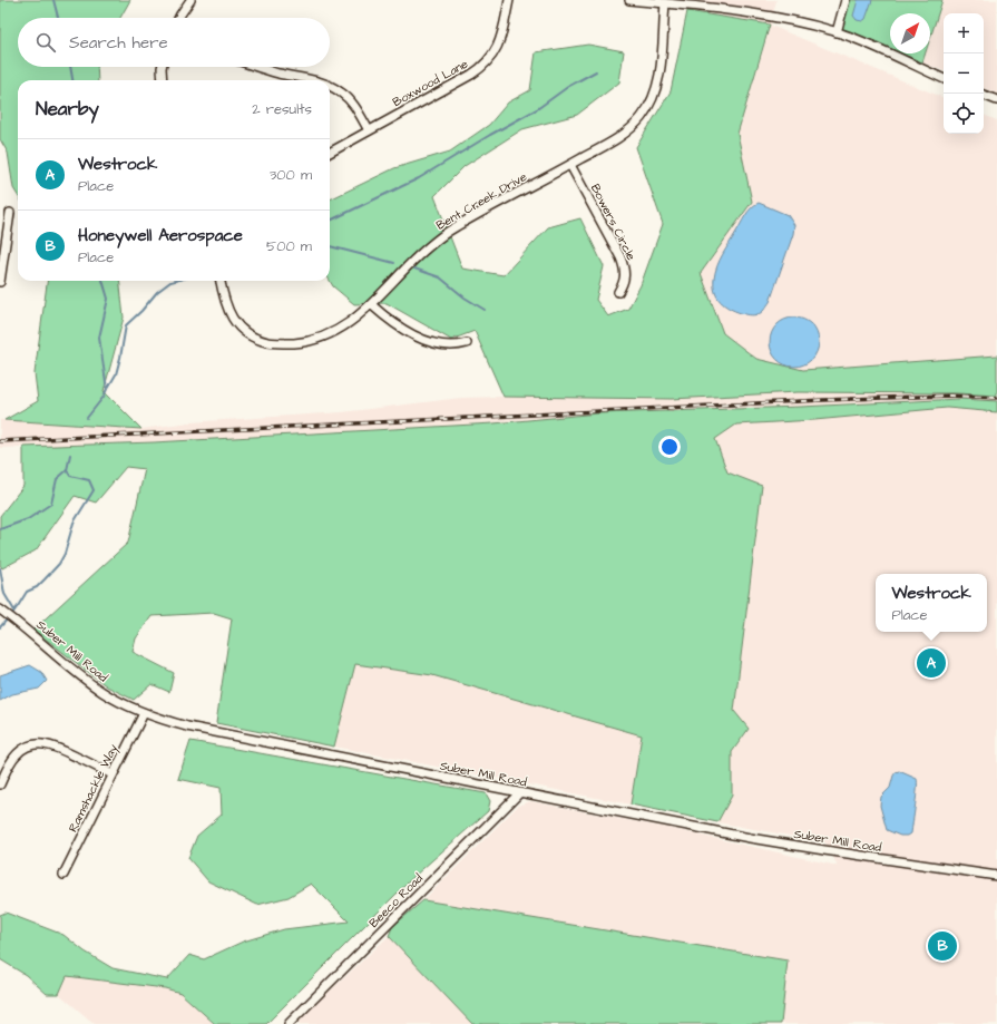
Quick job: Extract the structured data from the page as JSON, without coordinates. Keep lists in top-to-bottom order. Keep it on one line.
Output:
{"streets":{"street":["Boxwood Lane","Bent Creek Drive","Bowers Circle","Suber Mill Road","Ramshackle Way","Beeco Road"]},"crossings":[["Bent Creek Drive","Bowers Circle"],["Suber Mill Road","Ramshackle Way"],["Suber Mill Road","Beeco Road"]],"north":"top right","page":{"map_buttons":["+","−"],"search":"Search here","heading":["Nearby","2 results"],"list":[{"mark":"A","name":"Westrock","note":"Place","value":"300 m"},{"mark":"B","name":"Honeywell Aerospace","note":"Place","value":"500 m"}],"popup":["Westrock","Place"],"pins":["A","B"]}}
